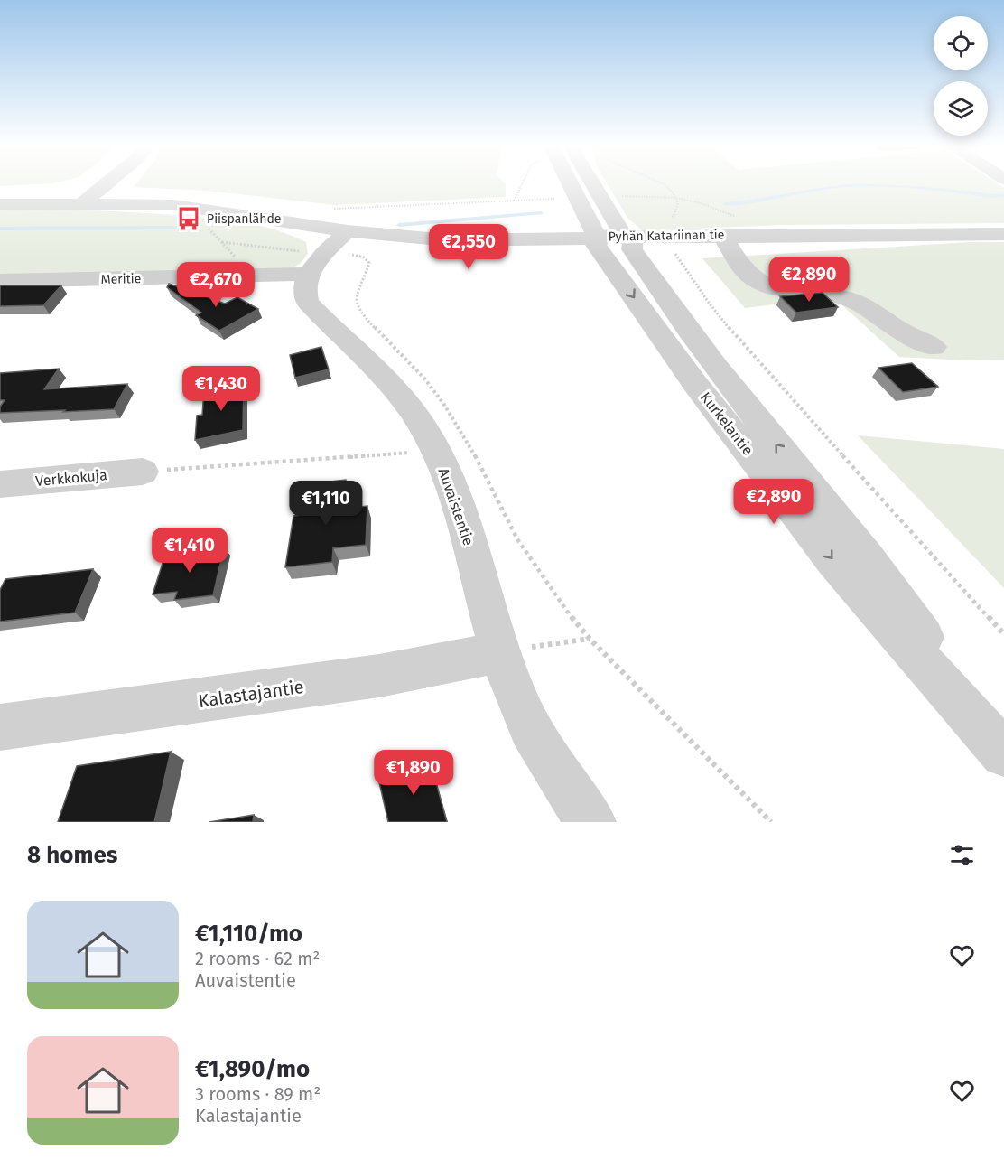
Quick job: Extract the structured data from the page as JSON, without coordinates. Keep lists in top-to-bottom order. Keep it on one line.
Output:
{"streets":{"street":["Pyhän Katariinan tie","Meritie","Kurkelantie","Verkkokuja","Auvaistentie","Kalastajantie"]},"crossings":[["Pyhän Katariinan tie","Meritie"],["Pyhän Katariinan tie","Kurkelantie"],["Pyhän Katariinan tie","Auvaistentie"],["Meritie","Auvaistentie"],["Auvaistentie","Kalastajantie"]],"places":{"bus stop":["Piispanlähde"]},"page":{"price":["€2,550","€2,890","€2,670","€1,430","€2,890","€1,110","€1,410","€1,890"],"heading":"8 homes","list":[{"name":"€1,110/mo","note":"2 rooms · 62 m² · Auvaistentie"},{"name":"€1,890/mo","note":"3 rooms · 89 m² · Kalastajantie"}]}}
